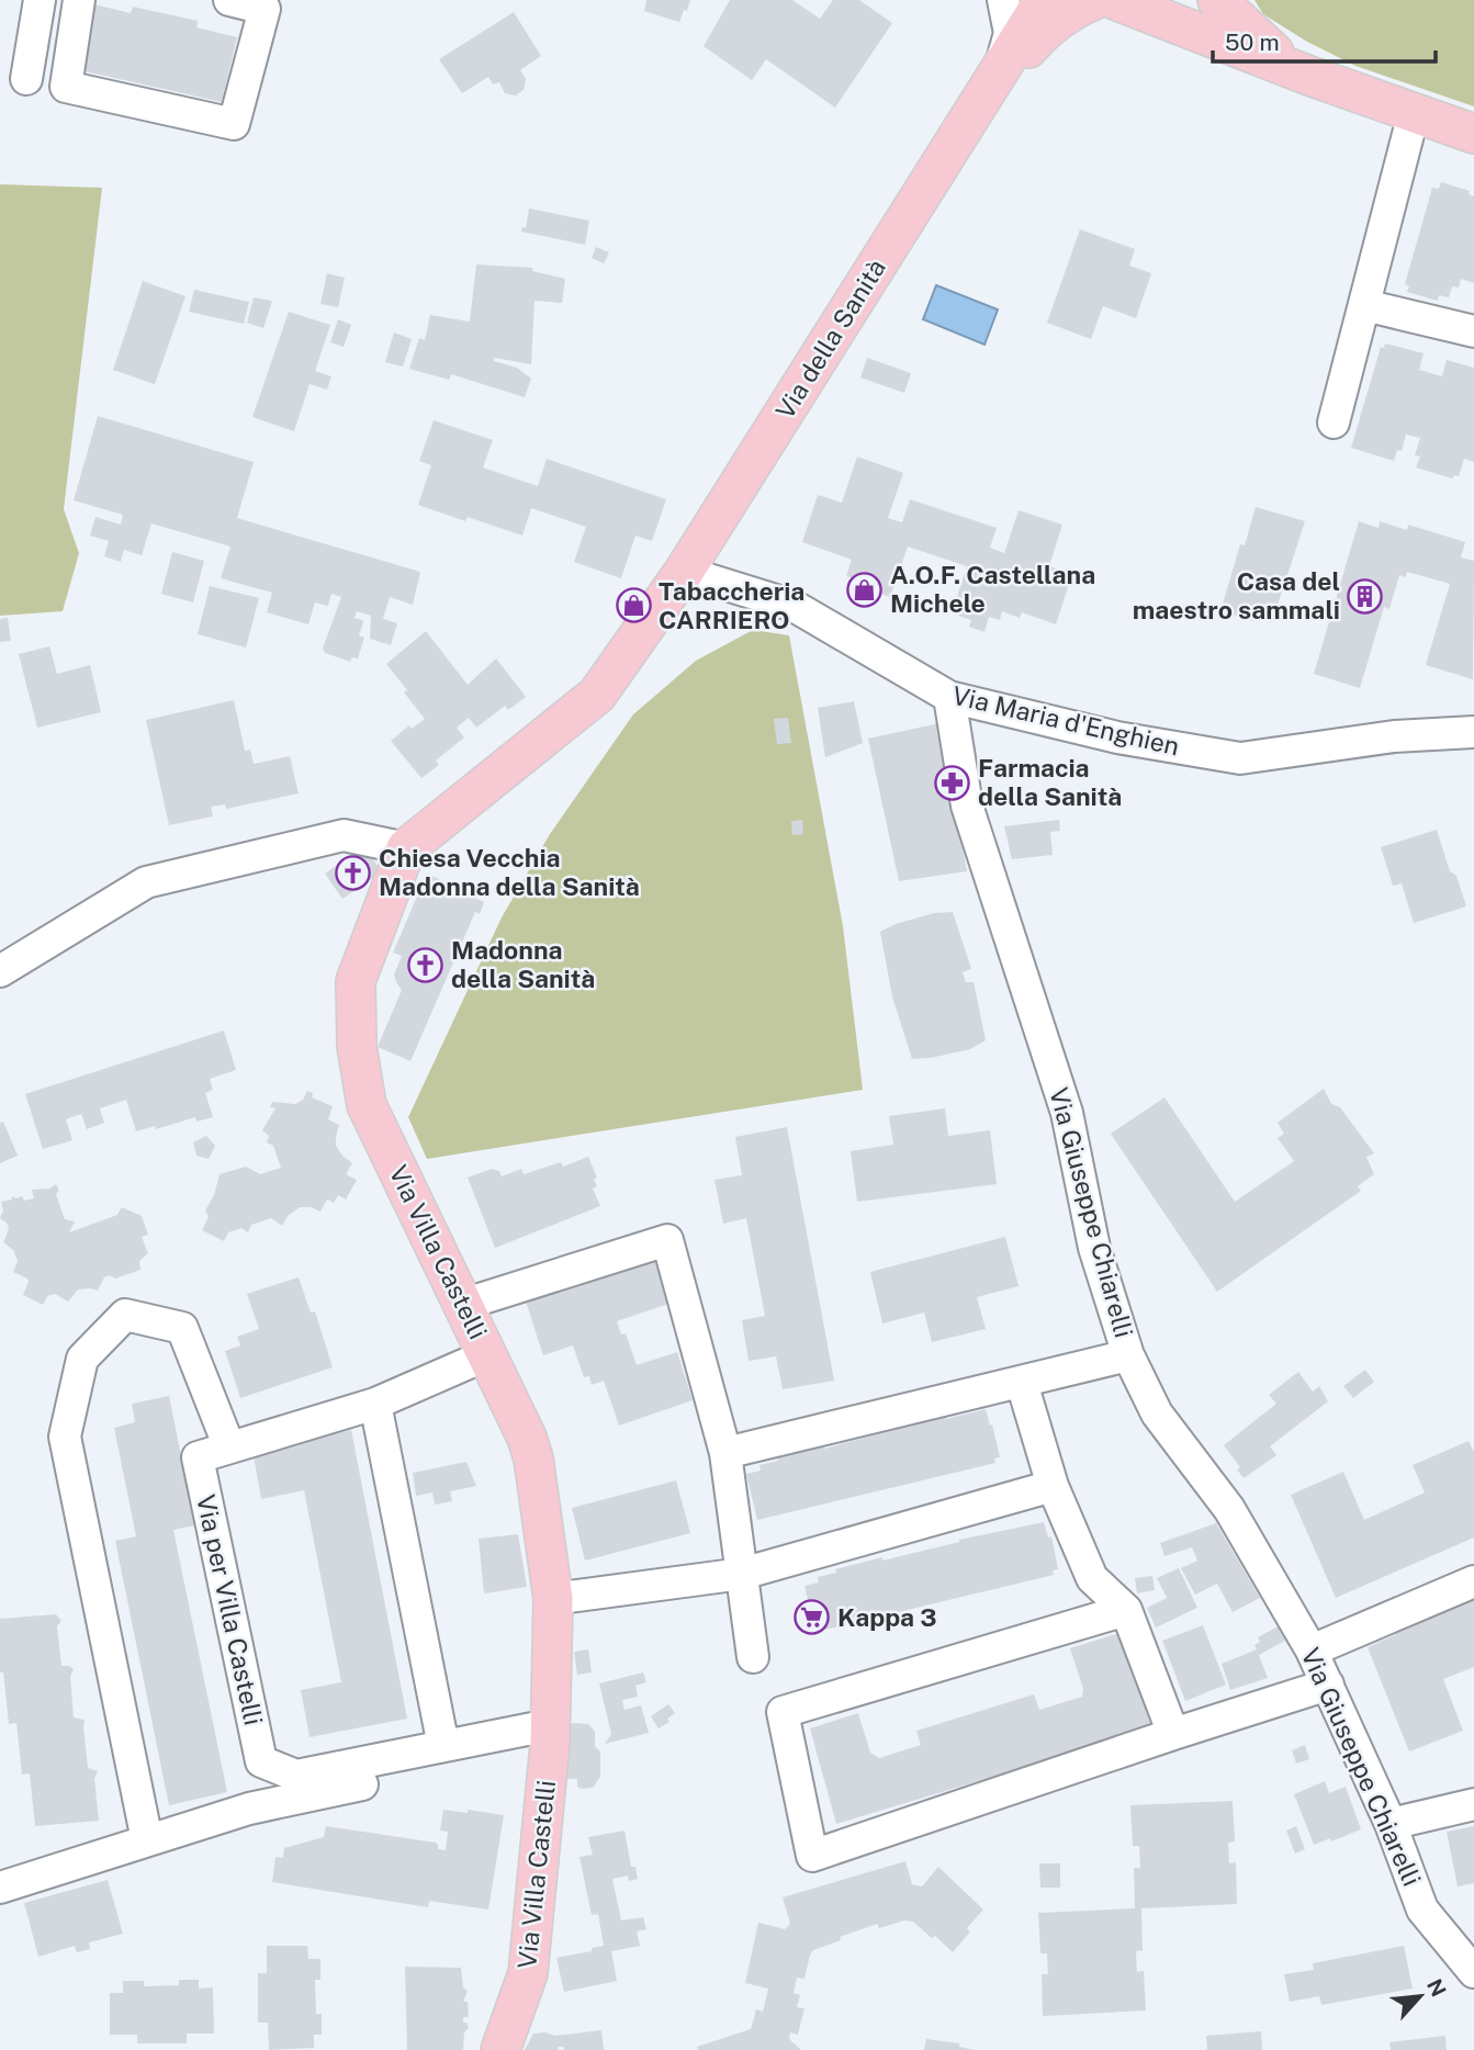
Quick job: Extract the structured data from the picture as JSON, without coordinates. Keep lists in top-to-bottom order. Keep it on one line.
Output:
{"streets":{"main road":["Via della Sanità","Via Villa Castelli"],"street":["Via Maria d'Enghien","Via Giuseppe Chiarelli","Via per Villa Castelli"]},"crossings":[["Via della Sanità","Via Maria d'Enghien"],["Via Maria d'Enghien","Via Giuseppe Chiarelli"]],"places":{"shop":["A.O.F. Castellana Michele","Tabaccheria CARRIERO"],"building":["Casa del maestro sammali"],"pharmacy":["Farmacia della Sanità"],"church":["Chiesa Vecchia Madonna della Sanità","Madonna della Sanità"],"supermarket":["Kappa 3"]},"scale_bar":"50 m","north":"top right"}
